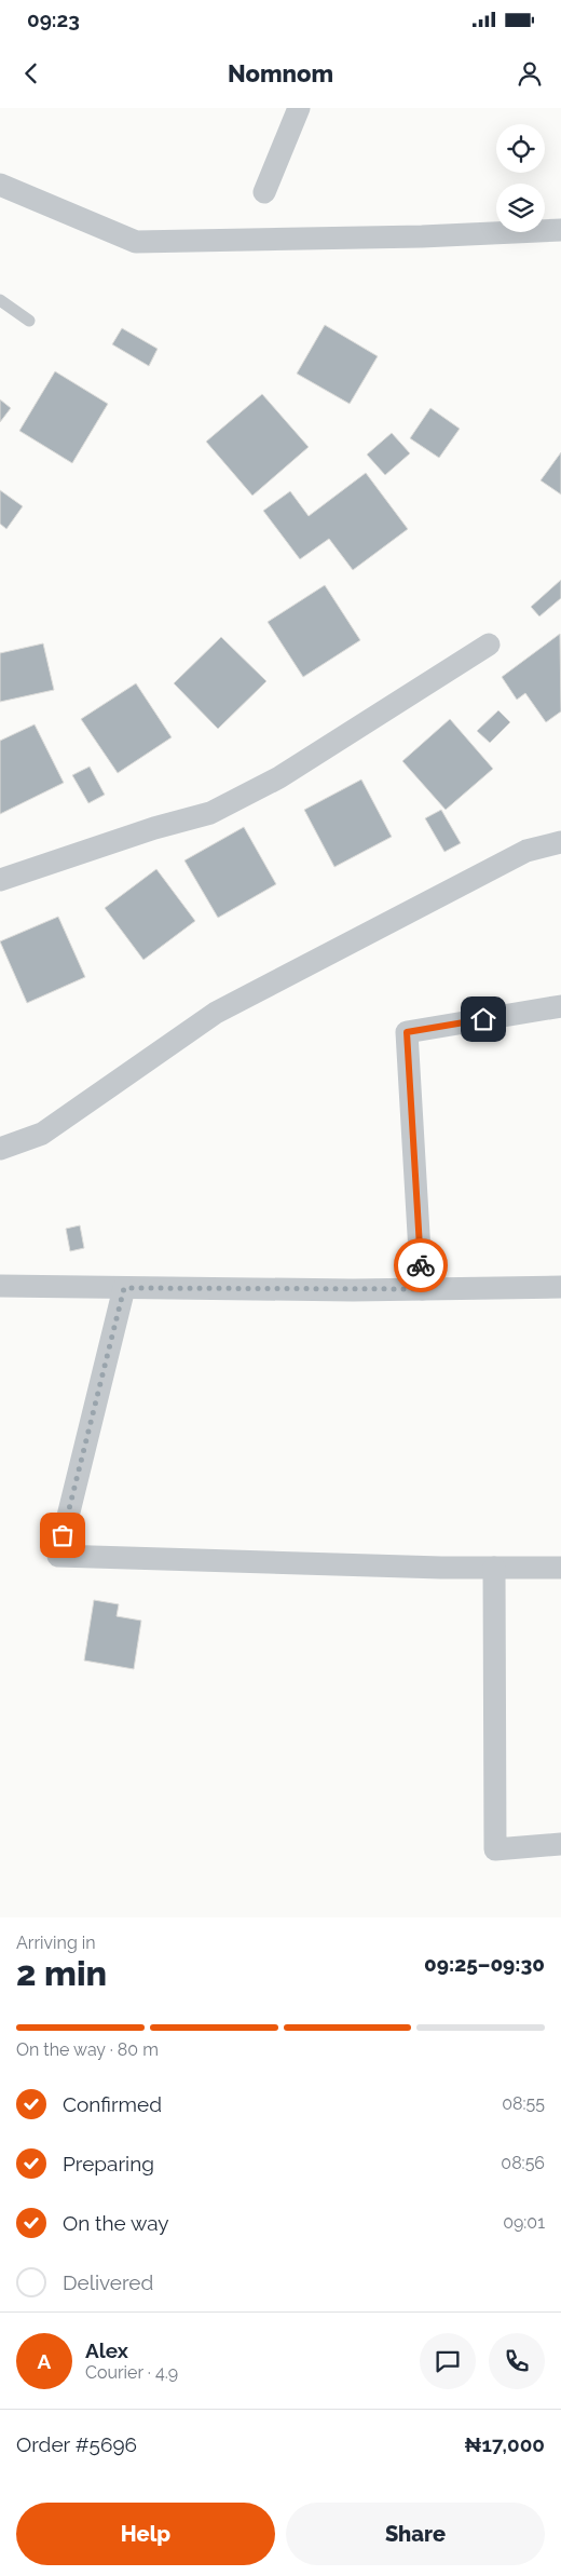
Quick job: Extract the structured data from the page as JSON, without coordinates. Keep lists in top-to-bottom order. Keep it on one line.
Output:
{"page":{"status":"09:23","header":"Nomnom","heading":["2 min","Arriving in","09:25–09:30"],"panel":["Alex","Courier · 4.9","Order #5696","₦17,000"],"bar":"On the way · 80 m","list":[["Confirmed","08:55"],["Preparing","08:56"],["On the way","09:01"],"Delivered"],"round":"A","buttons":["Help","Share"]}}
